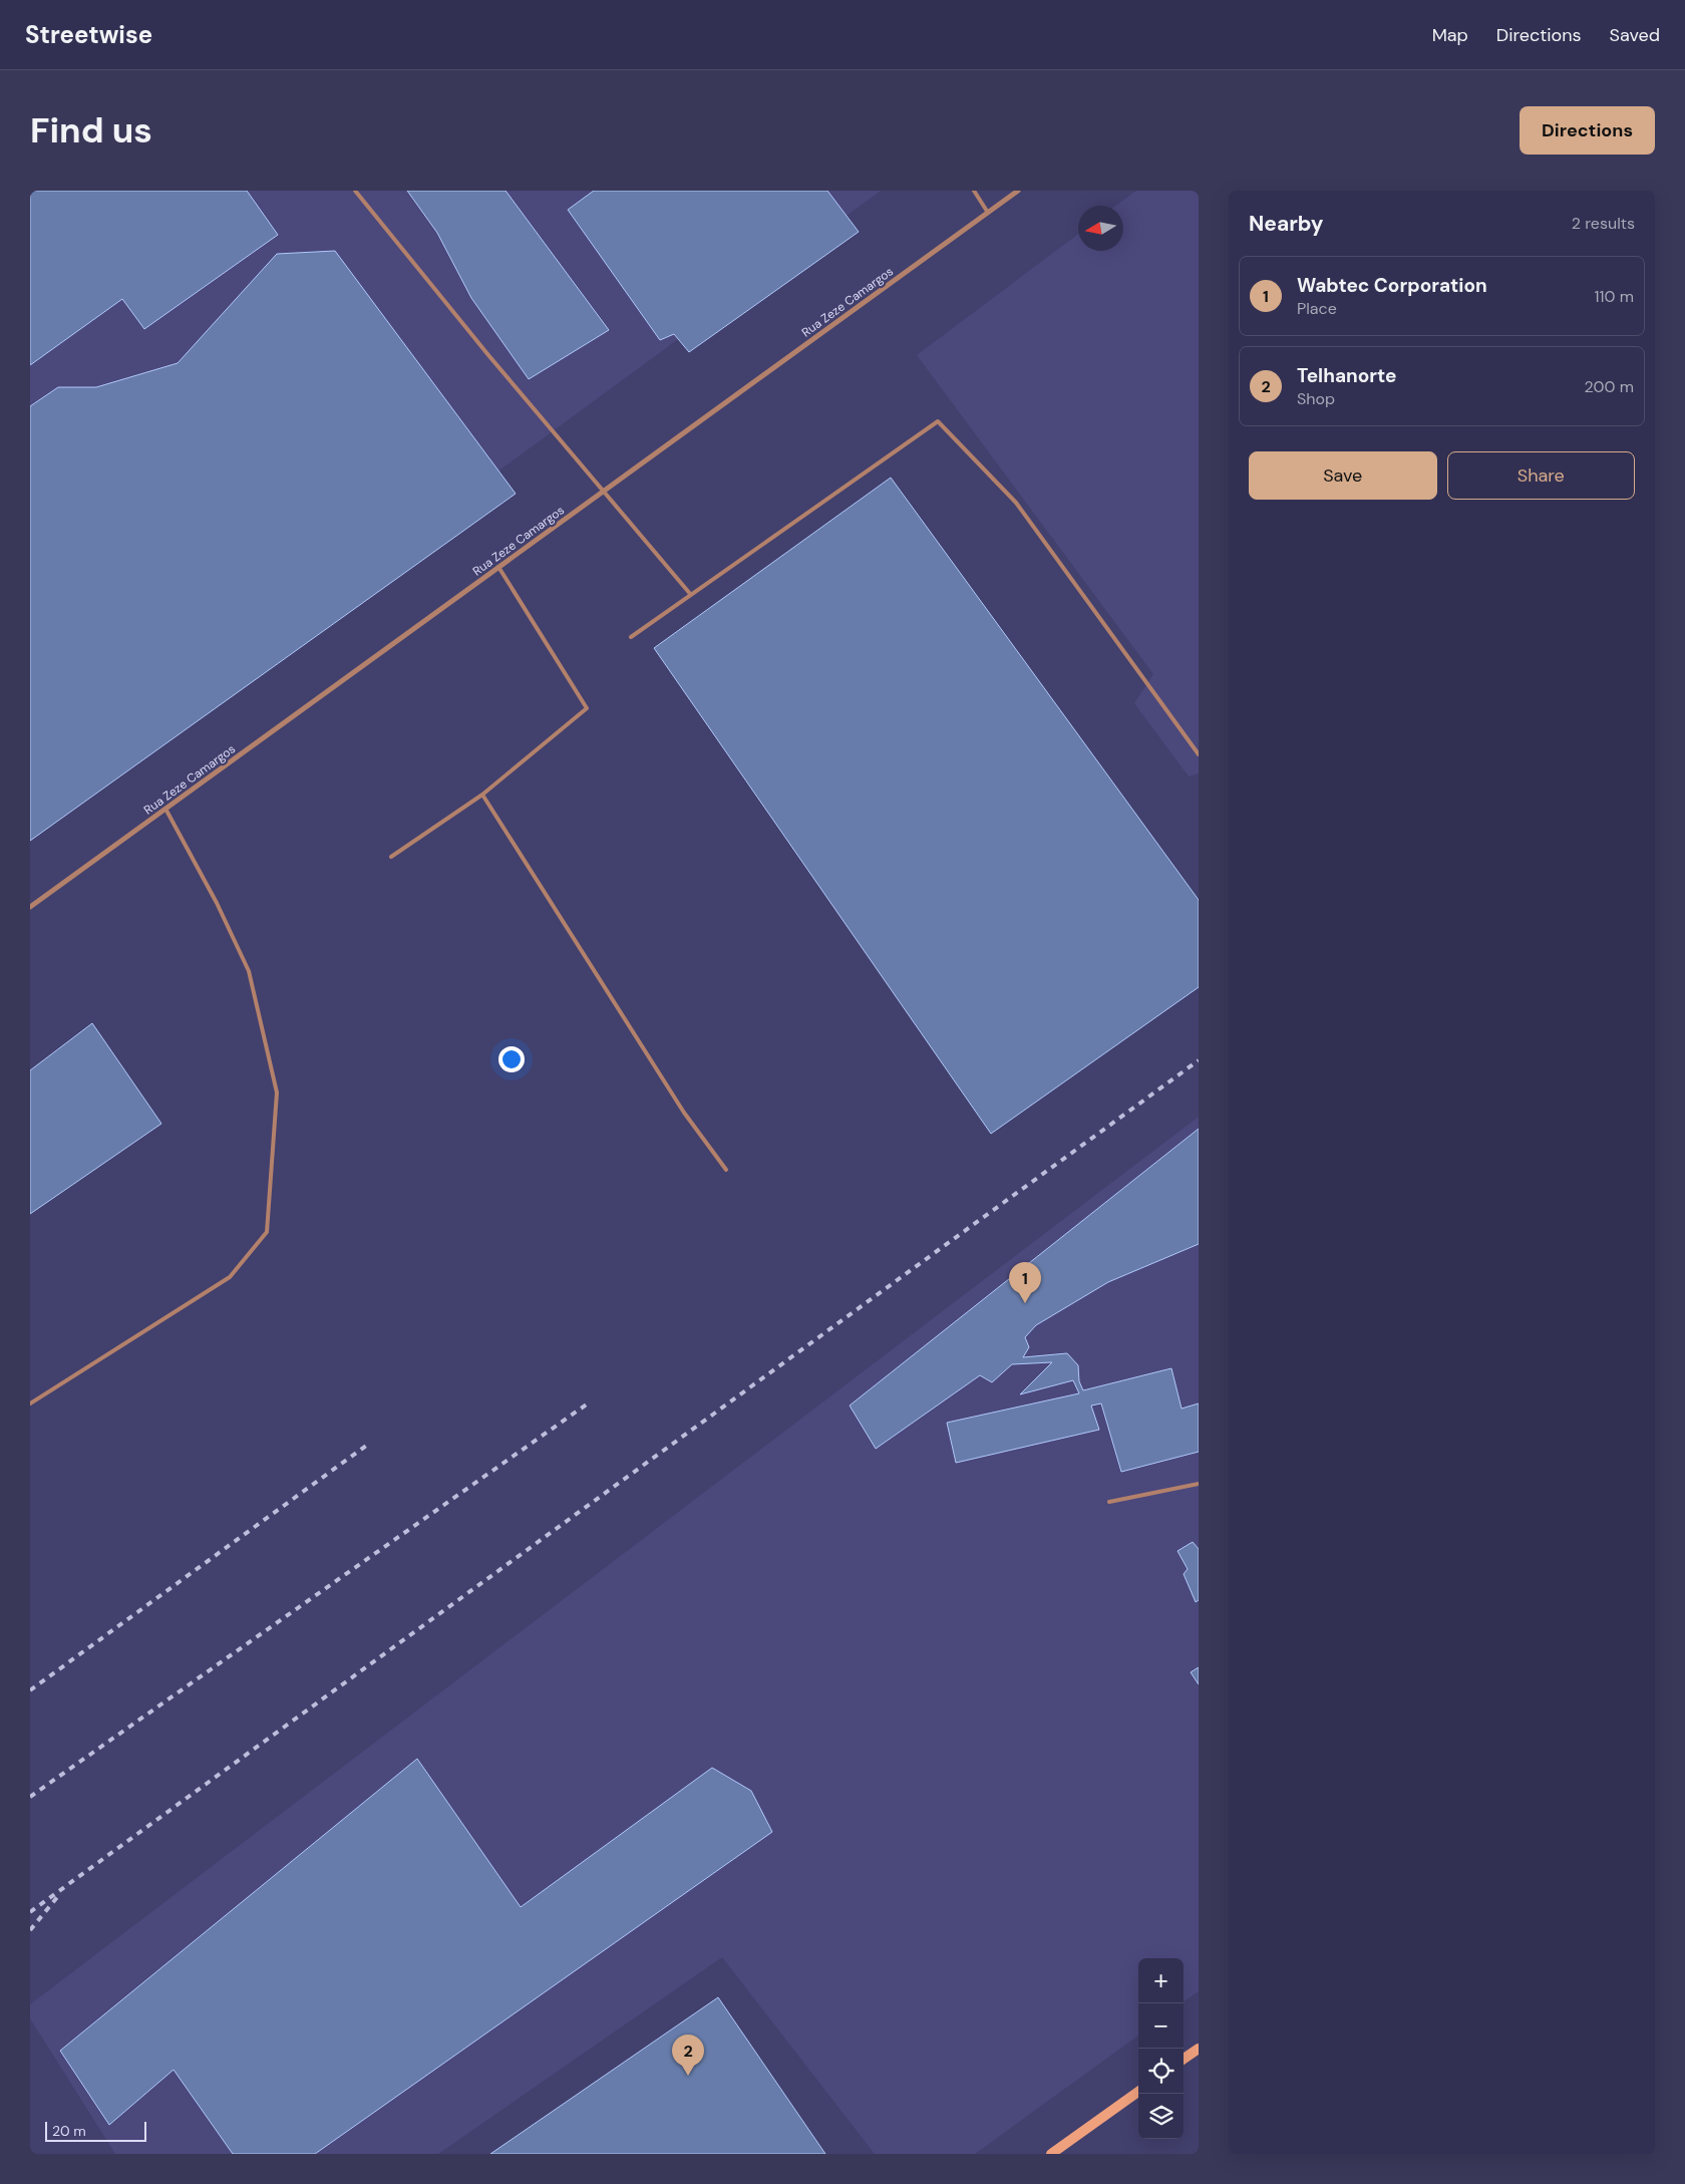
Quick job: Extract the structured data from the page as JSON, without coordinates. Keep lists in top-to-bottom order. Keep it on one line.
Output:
{"streets":{"street":["Rua Zeze Camargos"]},"scale_bar":"20 m","north":"left","page":{"header":"Streetwise","nav":["Map","Directions","Saved"],"buttons":["Directions",["Save","Share"]],"title":"Find us","heading":["Nearby","2 results"],"list":[{"mark":"1","name":"Wabtec Corporation","note":"Place","value":"110 m"},{"mark":"2","name":"Telhanorte","note":"Shop","value":"200 m"}],"pins":["1","2"],"map_buttons":["+","−"],"scale":"20 m"}}
